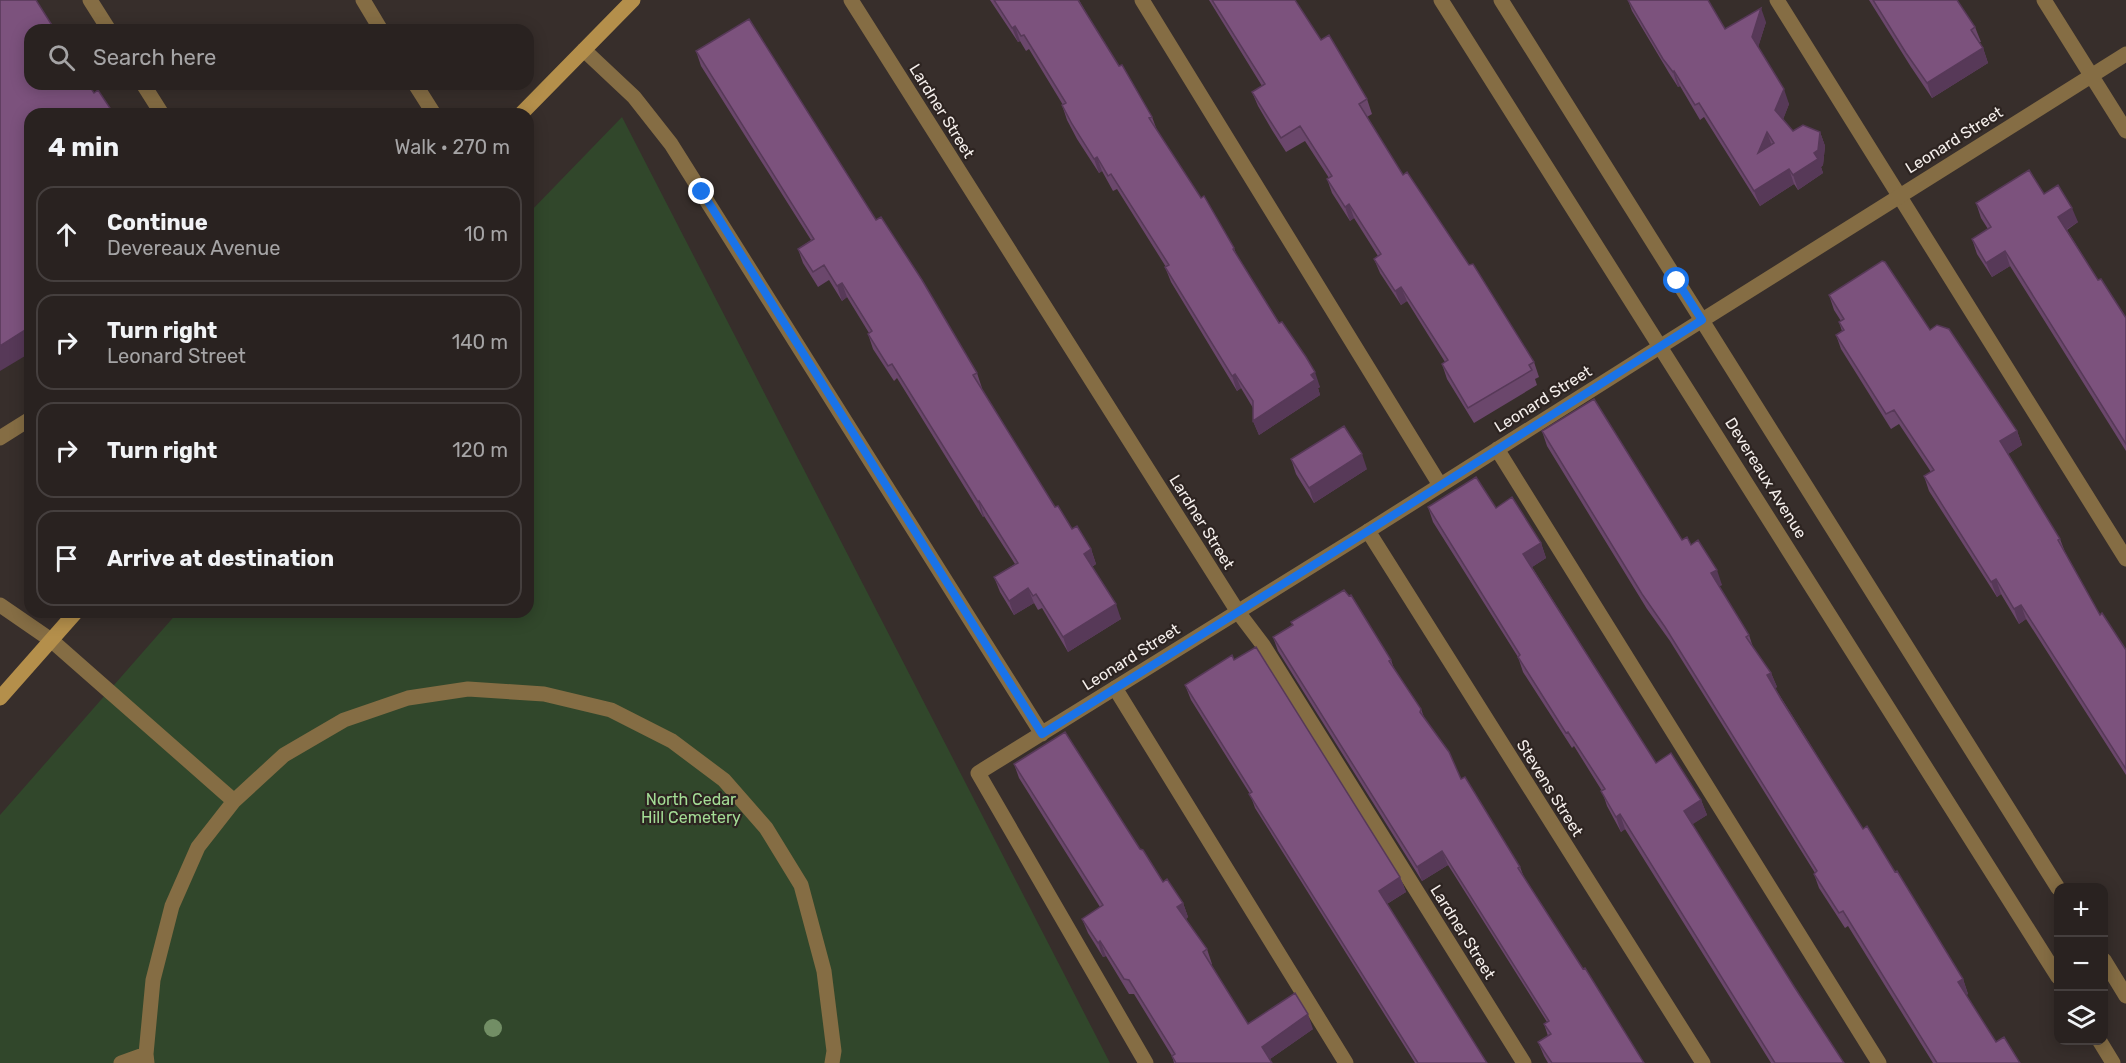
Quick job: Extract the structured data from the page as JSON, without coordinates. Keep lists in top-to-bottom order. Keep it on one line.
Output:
{"streets":{"street":["Lardner Street","Leonard Street","Devereaux Avenue","Stevens Street"]},"crossings":[["Lardner Street","Leonard Street"],["Leonard Street","Devereaux Avenue"],["Leonard Street","Stevens Street"]],"parks":["North Cedar Hill Cemetery"],"page":{"search":"Search here","heading":["4 min","Walk · 270 m"],"list":[["Continue","Devereaux Avenue","10 m"],["Turn right","Leonard Street","140 m"],["Turn right","120 m"],"Arrive at destination"],"map_buttons":["+","−"]}}
